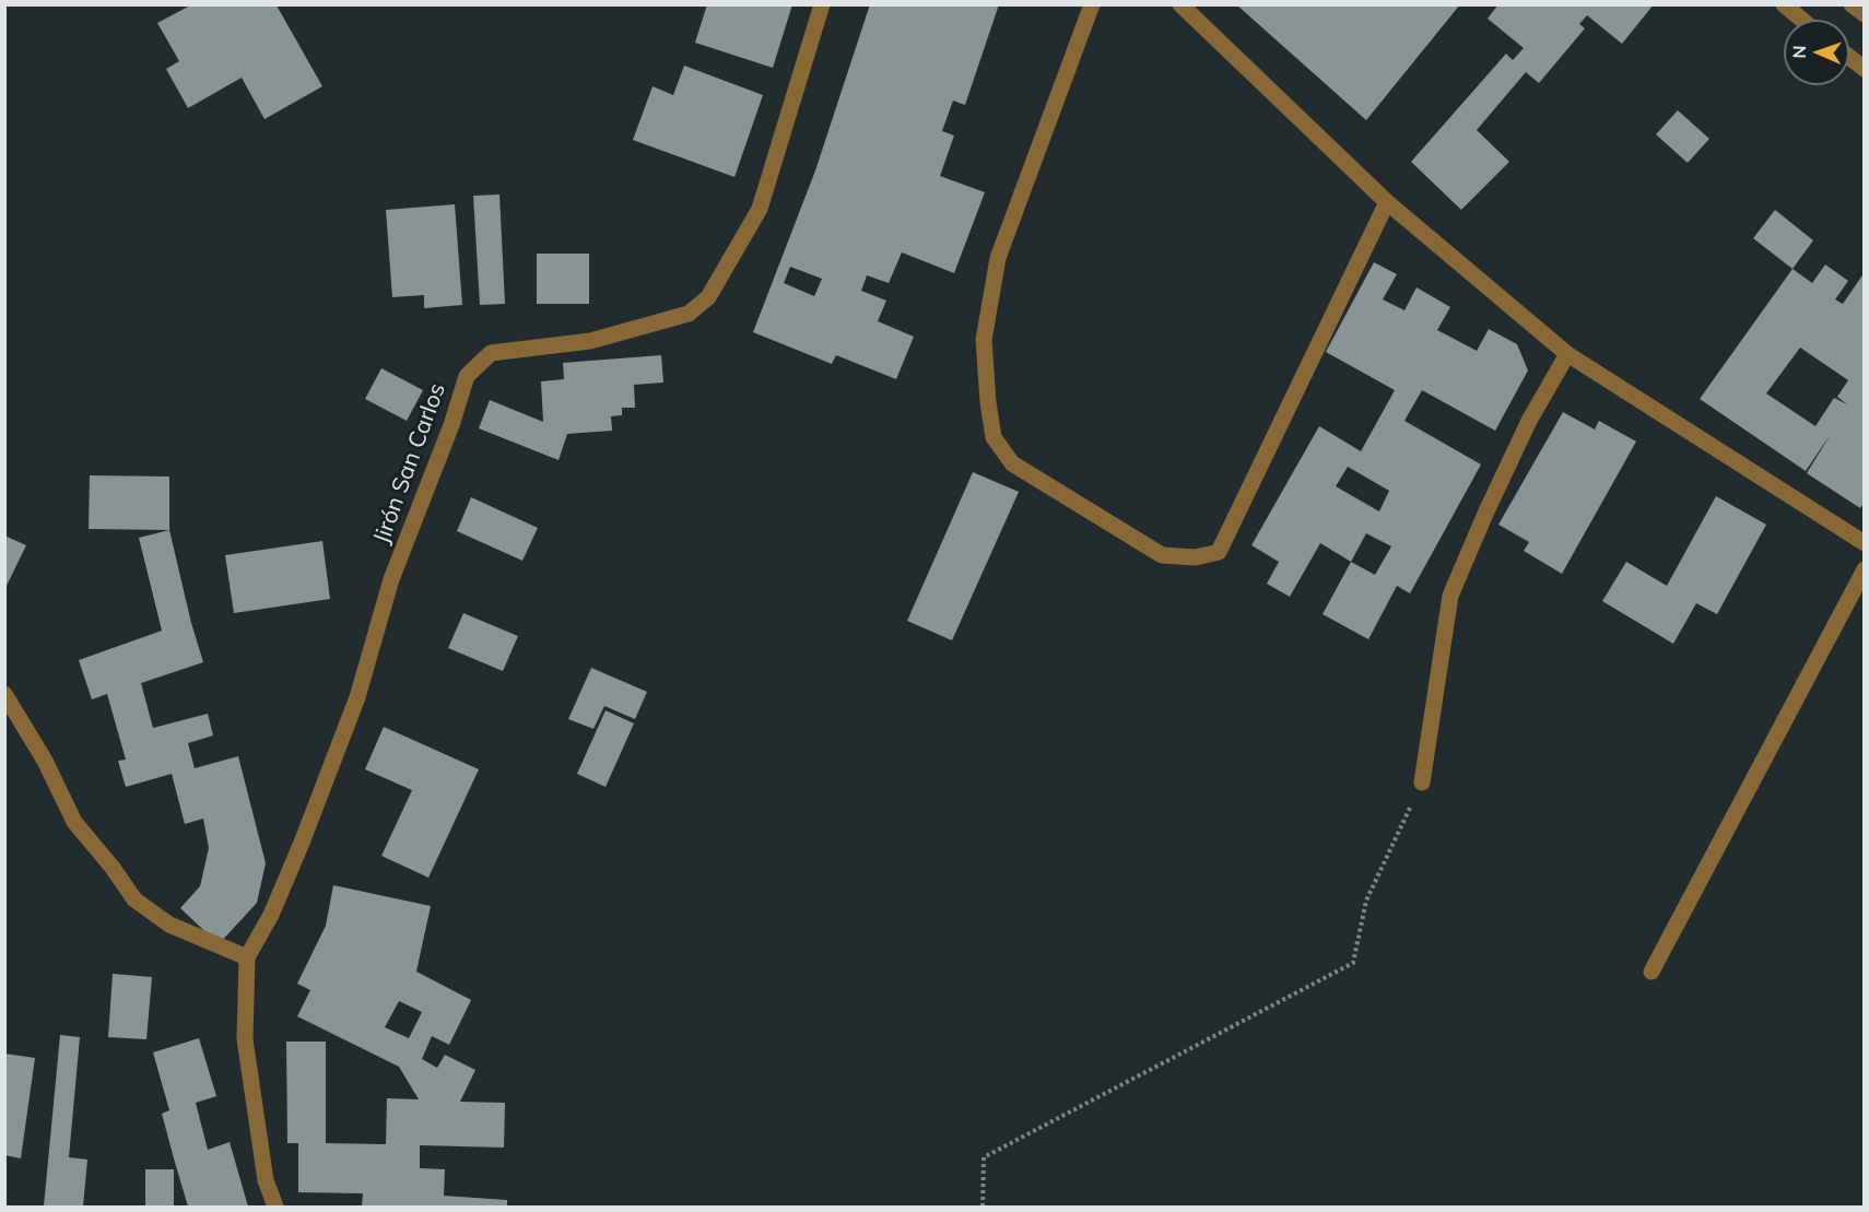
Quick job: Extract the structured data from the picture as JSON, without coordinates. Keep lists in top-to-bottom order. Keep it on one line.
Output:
{"streets":{"street":["Jirón San Carlos"]},"north":"left"}
